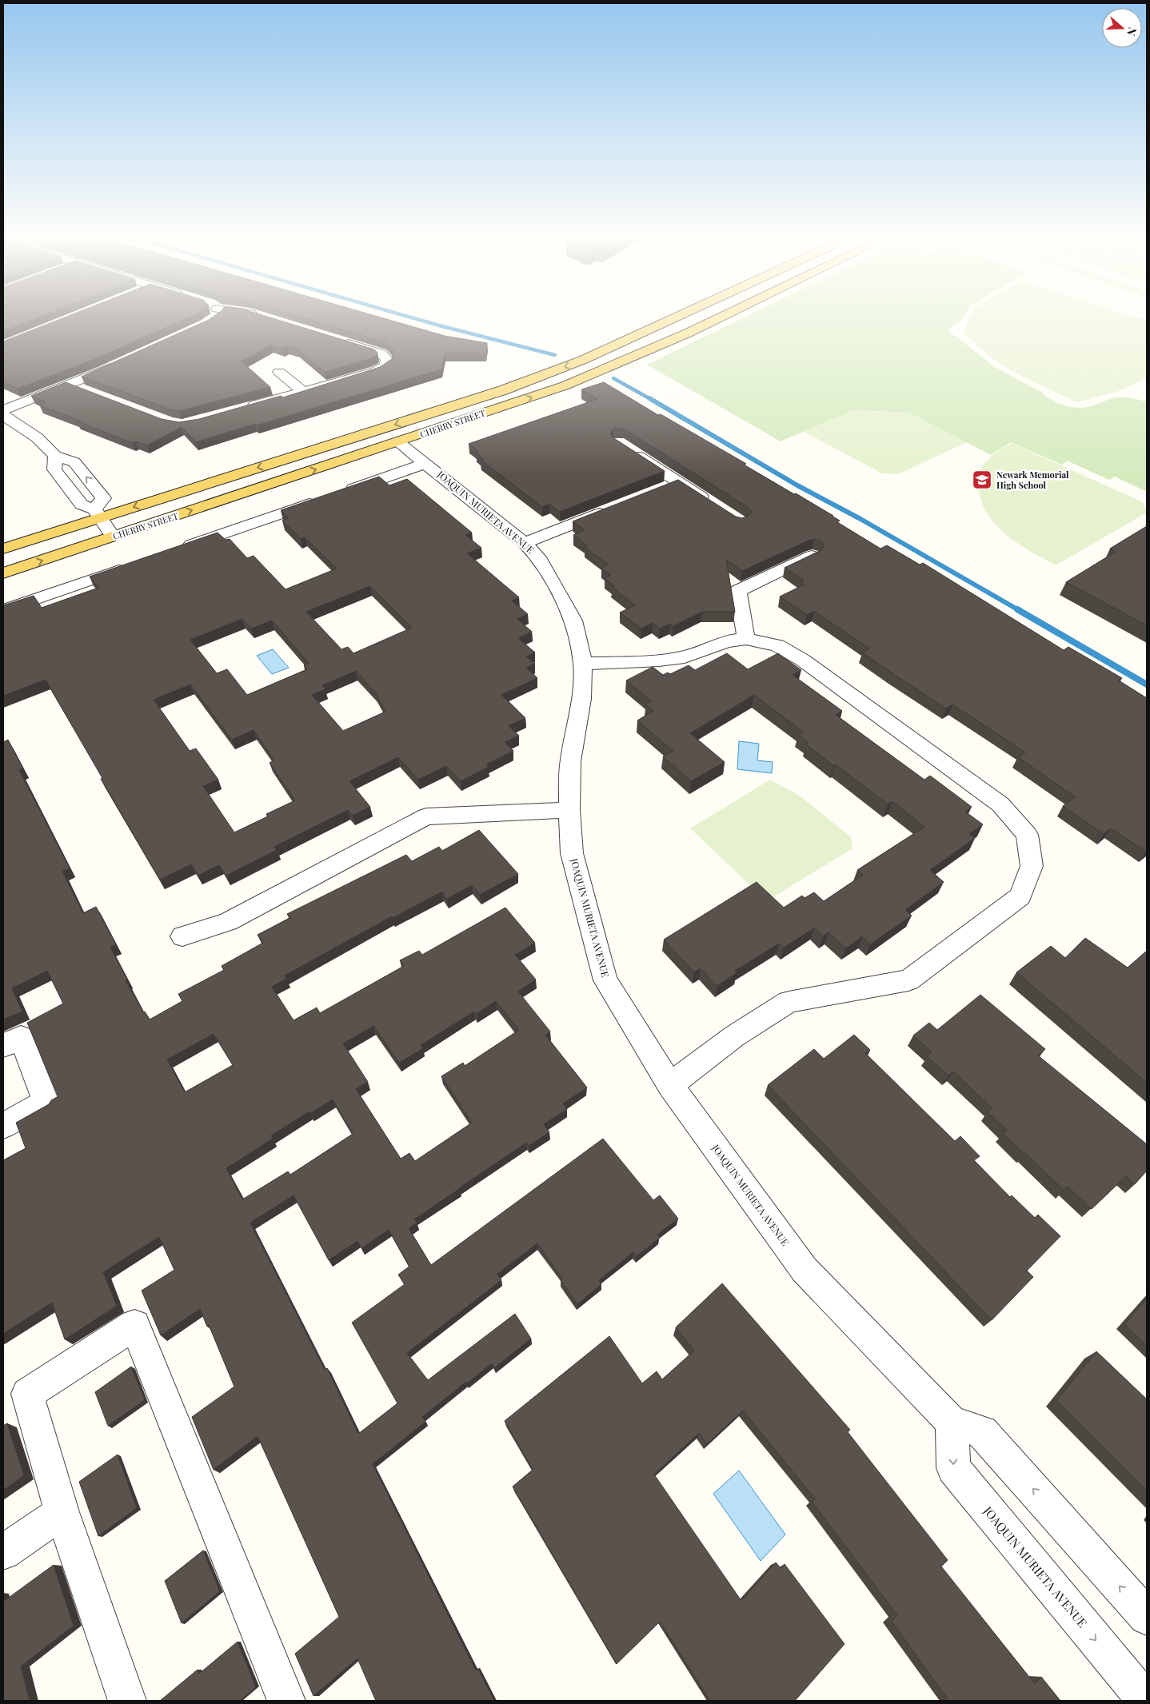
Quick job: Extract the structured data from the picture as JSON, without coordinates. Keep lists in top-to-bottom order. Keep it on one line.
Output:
{"streets":{"main road":["CHERRY STREET"],"street":["JOAQUIN MURIETA AVENUE"]},"crossings":[["CHERRY STREET","JOAQUIN MURIETA AVENUE"]],"places":{"school or university":["Newark Memorial High School"]},"north":"right"}
